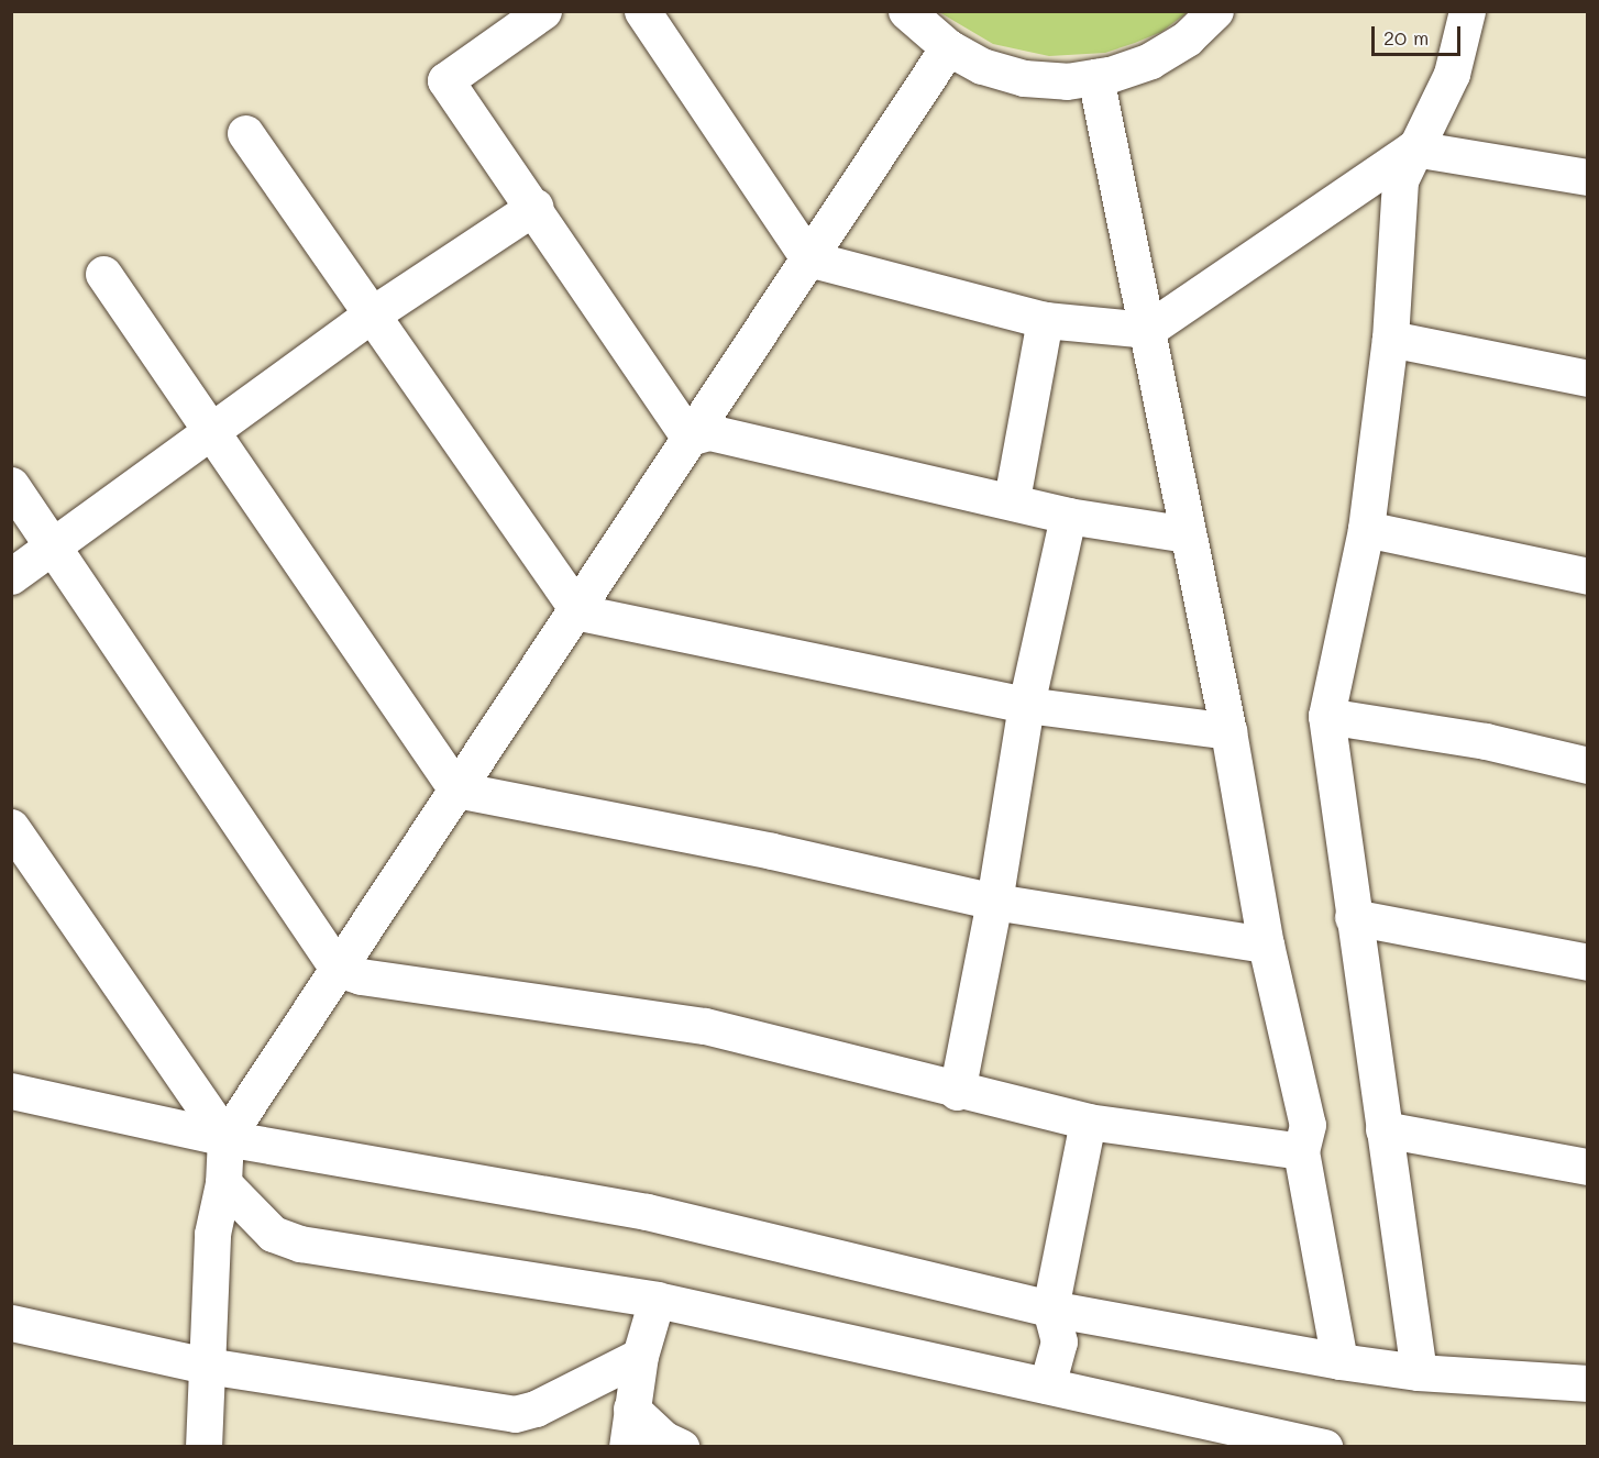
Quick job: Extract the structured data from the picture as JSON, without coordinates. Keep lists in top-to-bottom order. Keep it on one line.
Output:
{"scale_bar":"20 m"}
